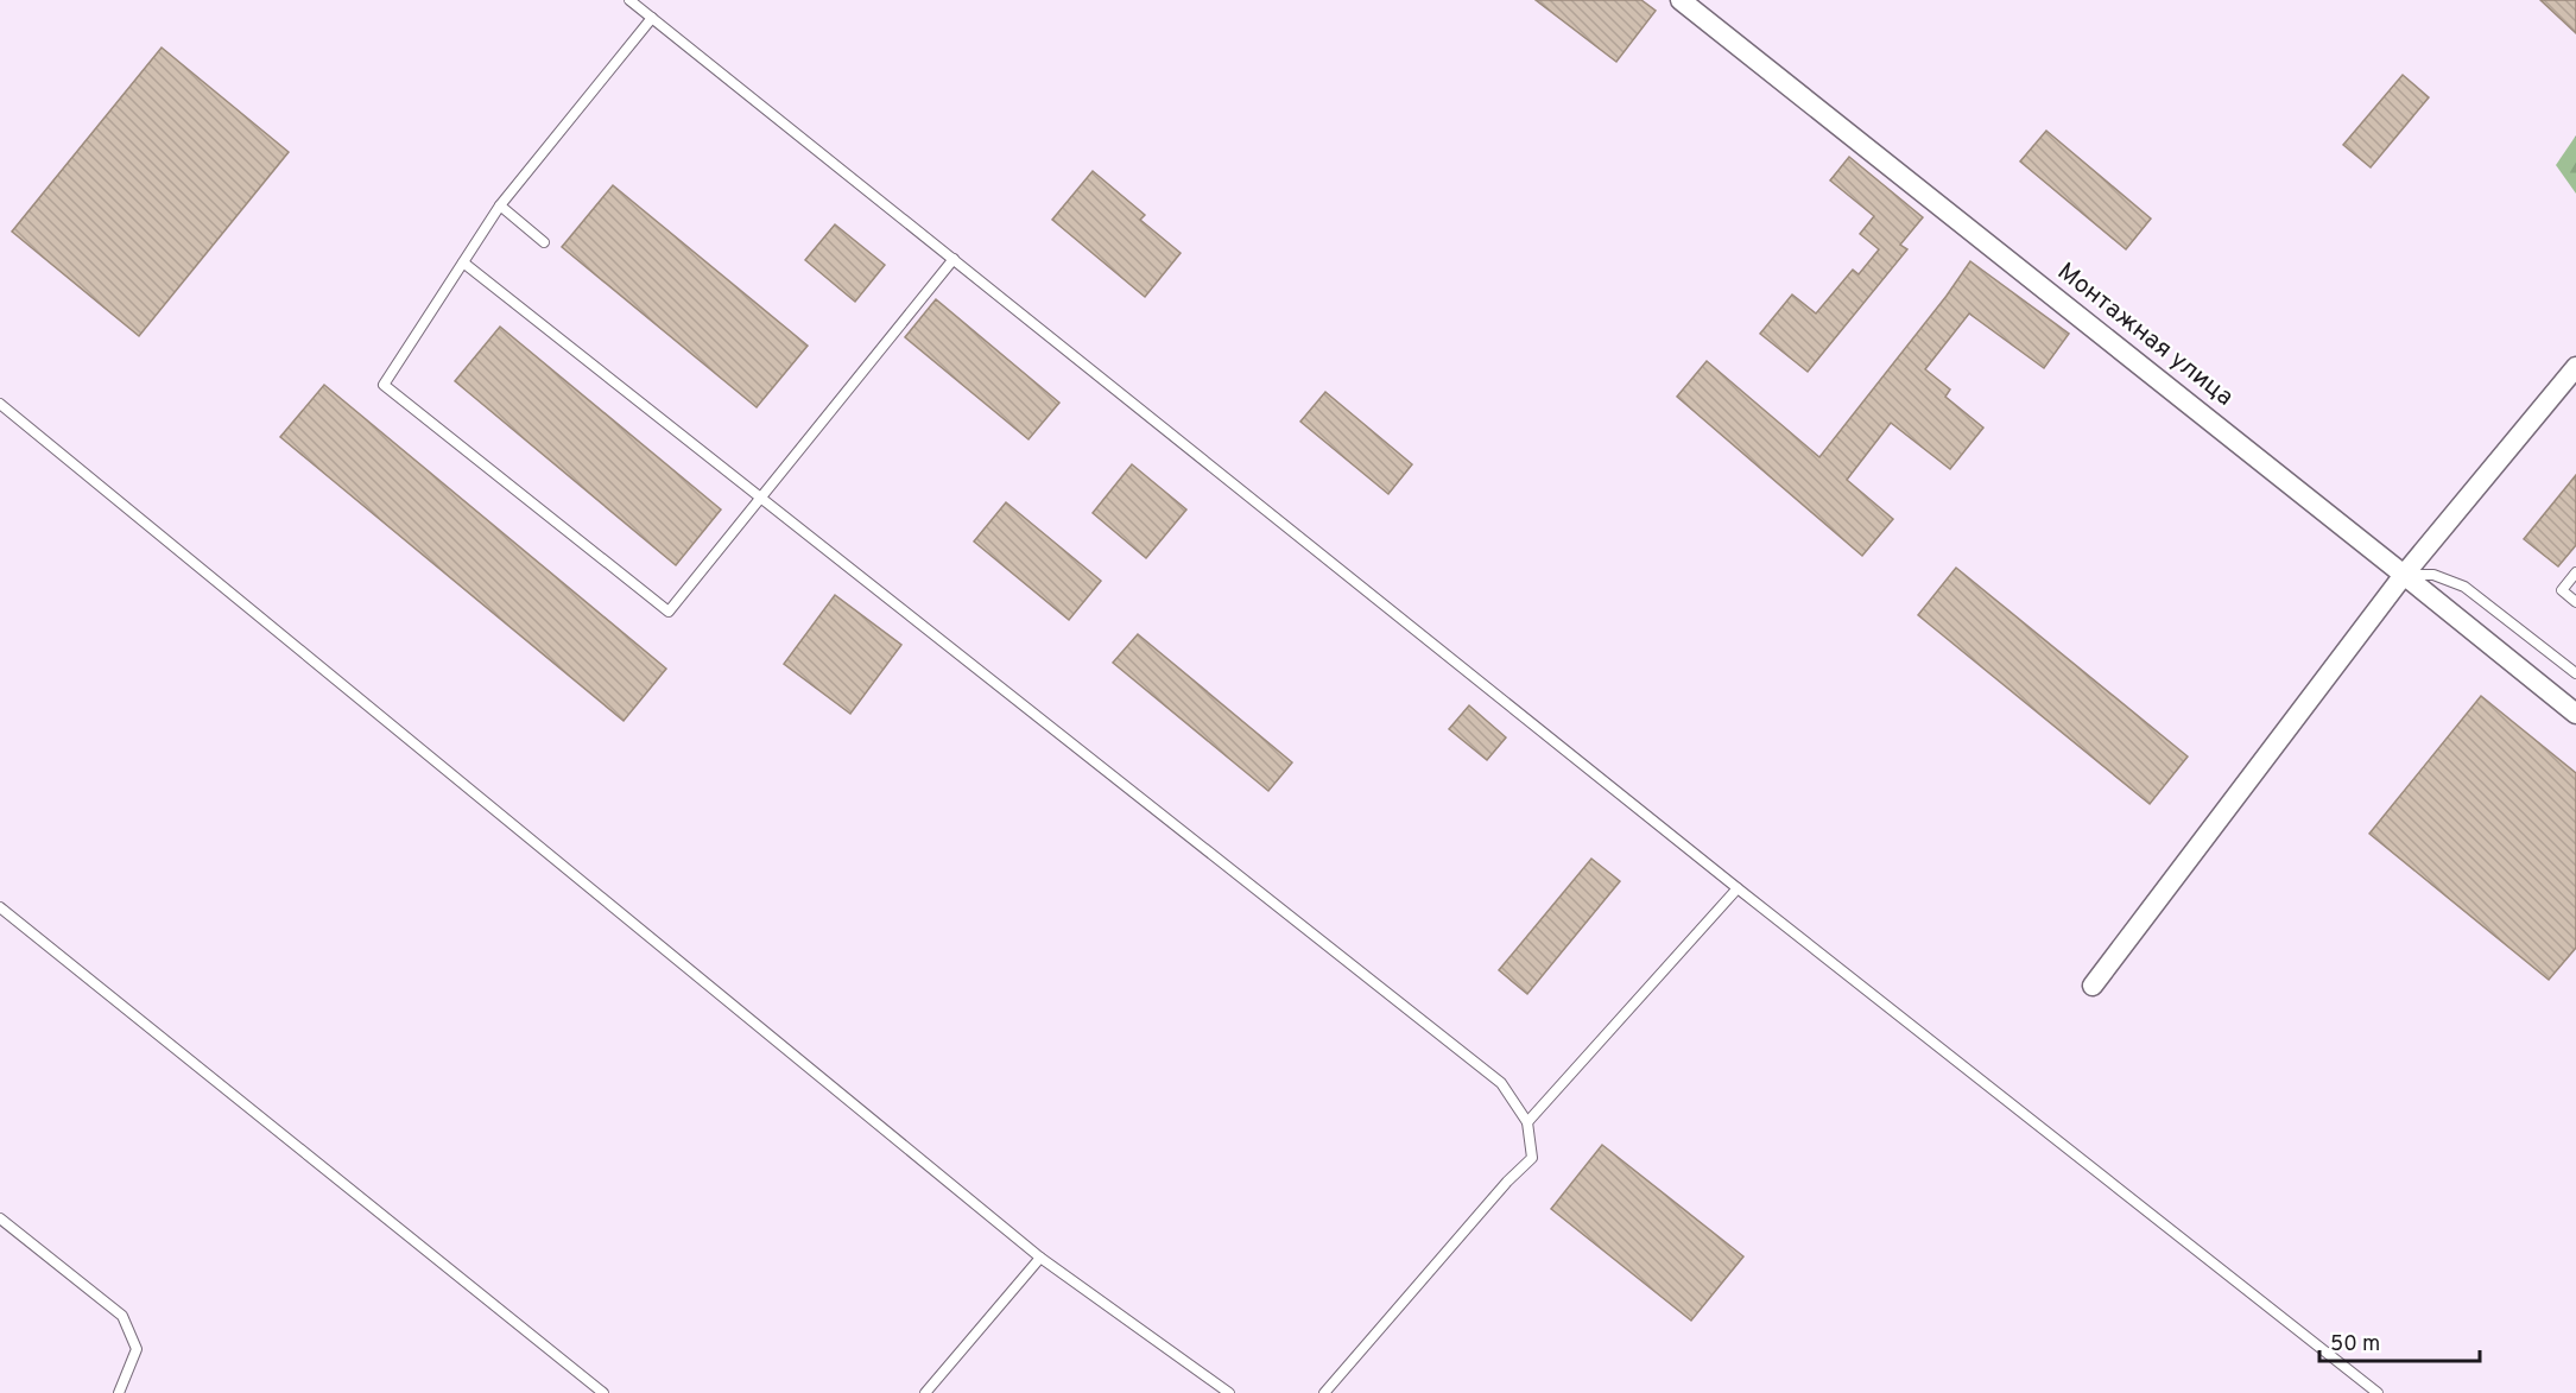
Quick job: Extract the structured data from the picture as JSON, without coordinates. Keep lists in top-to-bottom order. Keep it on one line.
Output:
{"streets":{"street":["Монтажная улица"]},"scale_bar":"50 m"}
